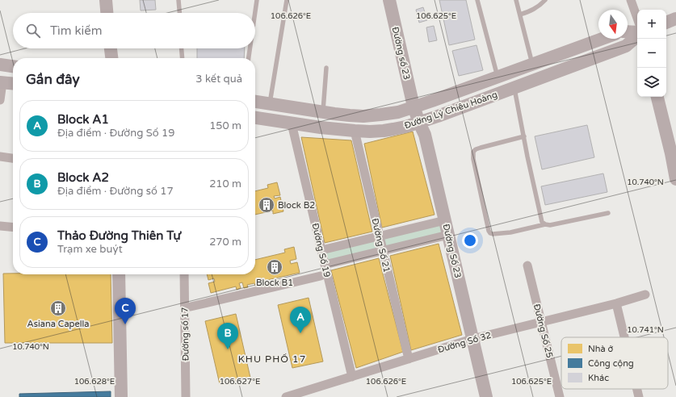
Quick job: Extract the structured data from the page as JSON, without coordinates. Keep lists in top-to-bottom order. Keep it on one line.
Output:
{"streets":{"main road":["Đường số 23","Đường Lý Chiêu Hoàng","Đường Số 23"],"street":["Đường Số 21","Đường Số 19","Đường Số 25","Đường số 17","Đường Số 32"]},"crossings":[["Đường số 23","Đường Lý Chiêu Hoàng"],["Đường số 23","Đường Số 23"],["Đường Lý Chiêu Hoàng","Đường Số 21"],["Đường Lý Chiêu Hoàng","Đường Số 19"],["Đường Lý Chiêu Hoàng","Đường Số 23"],["Đường Số 21","Đường Số 32"],["Đường Số 19","Đường Số 32"],["Đường Số 23","Đường Số 32"],["Đường Số 25","Đường Số 32"]],"districts":["KHU PHỐ 17"],"places":{"building":["Block B2","Block B1","Asiana Capella"]},"legend":["Nhà ở","Công cộng","Khác"],"north":"bottom","page":{"map_buttons":["+","−"],"search":"Tìm kiếm","heading":["Gần đây","3 kết quả"],"list":[{"mark":"A","name":"Block A1","note":"Địa điểm · Đường Số 19","value":"150 m"},{"mark":"B","name":"Block A2","note":"Địa điểm · Đường số 17","value":"210 m"},{"mark":"C","name":"Thảo Đường Thiên Tự","note":"Trạm xe buýt","value":"270 m"}],"pins":["C","A","B"]},"coordinates":["106.626°E","106.625°E","10.740°N","10.741°N","106.628°E","106.627°E"]}
